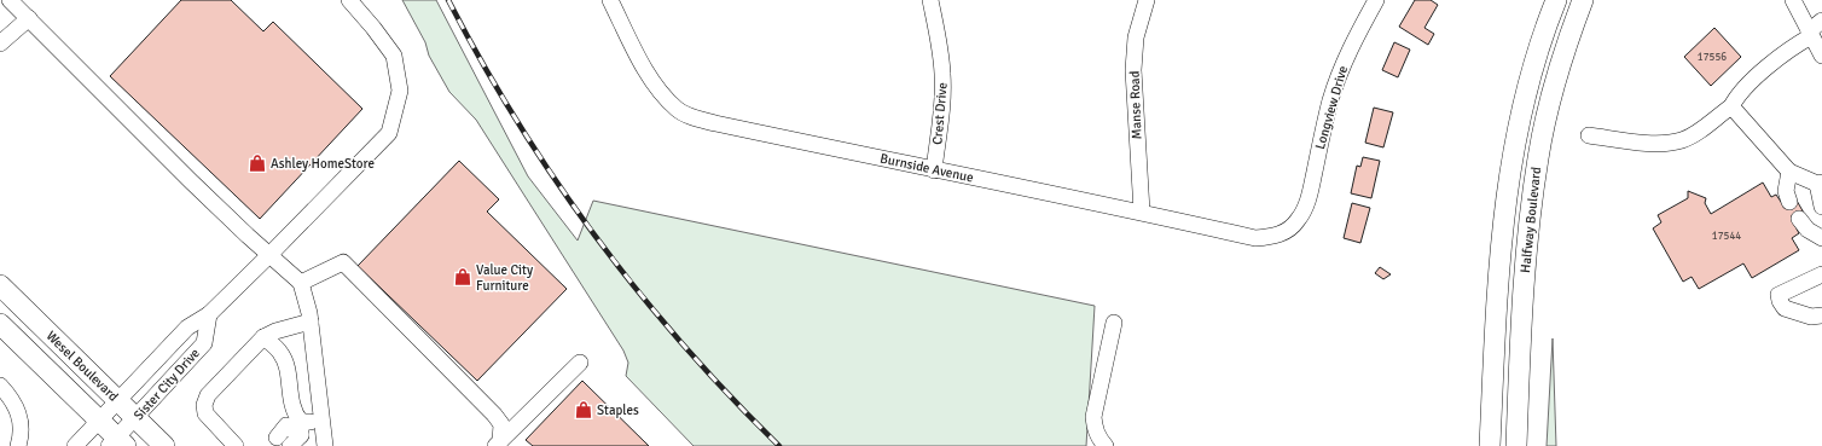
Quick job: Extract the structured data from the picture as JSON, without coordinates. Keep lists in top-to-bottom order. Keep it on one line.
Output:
{"streets":{"main road":["Halfway Boulevard","Wesel Boulevard"],"street":["Manse Road","Longview Drive","Crest Drive","Burnside Avenue","Sister City Drive"]},"crossings":[["Manse Road","Burnside Avenue"],["Longview Drive","Burnside Avenue"],["Crest Drive","Burnside Avenue"],["Wesel Boulevard","Sister City Drive"]],"places":{"shop":["Ashley HomeStore","Value City Furniture","Staples"]},"house_numbers":["17556","17544"]}
